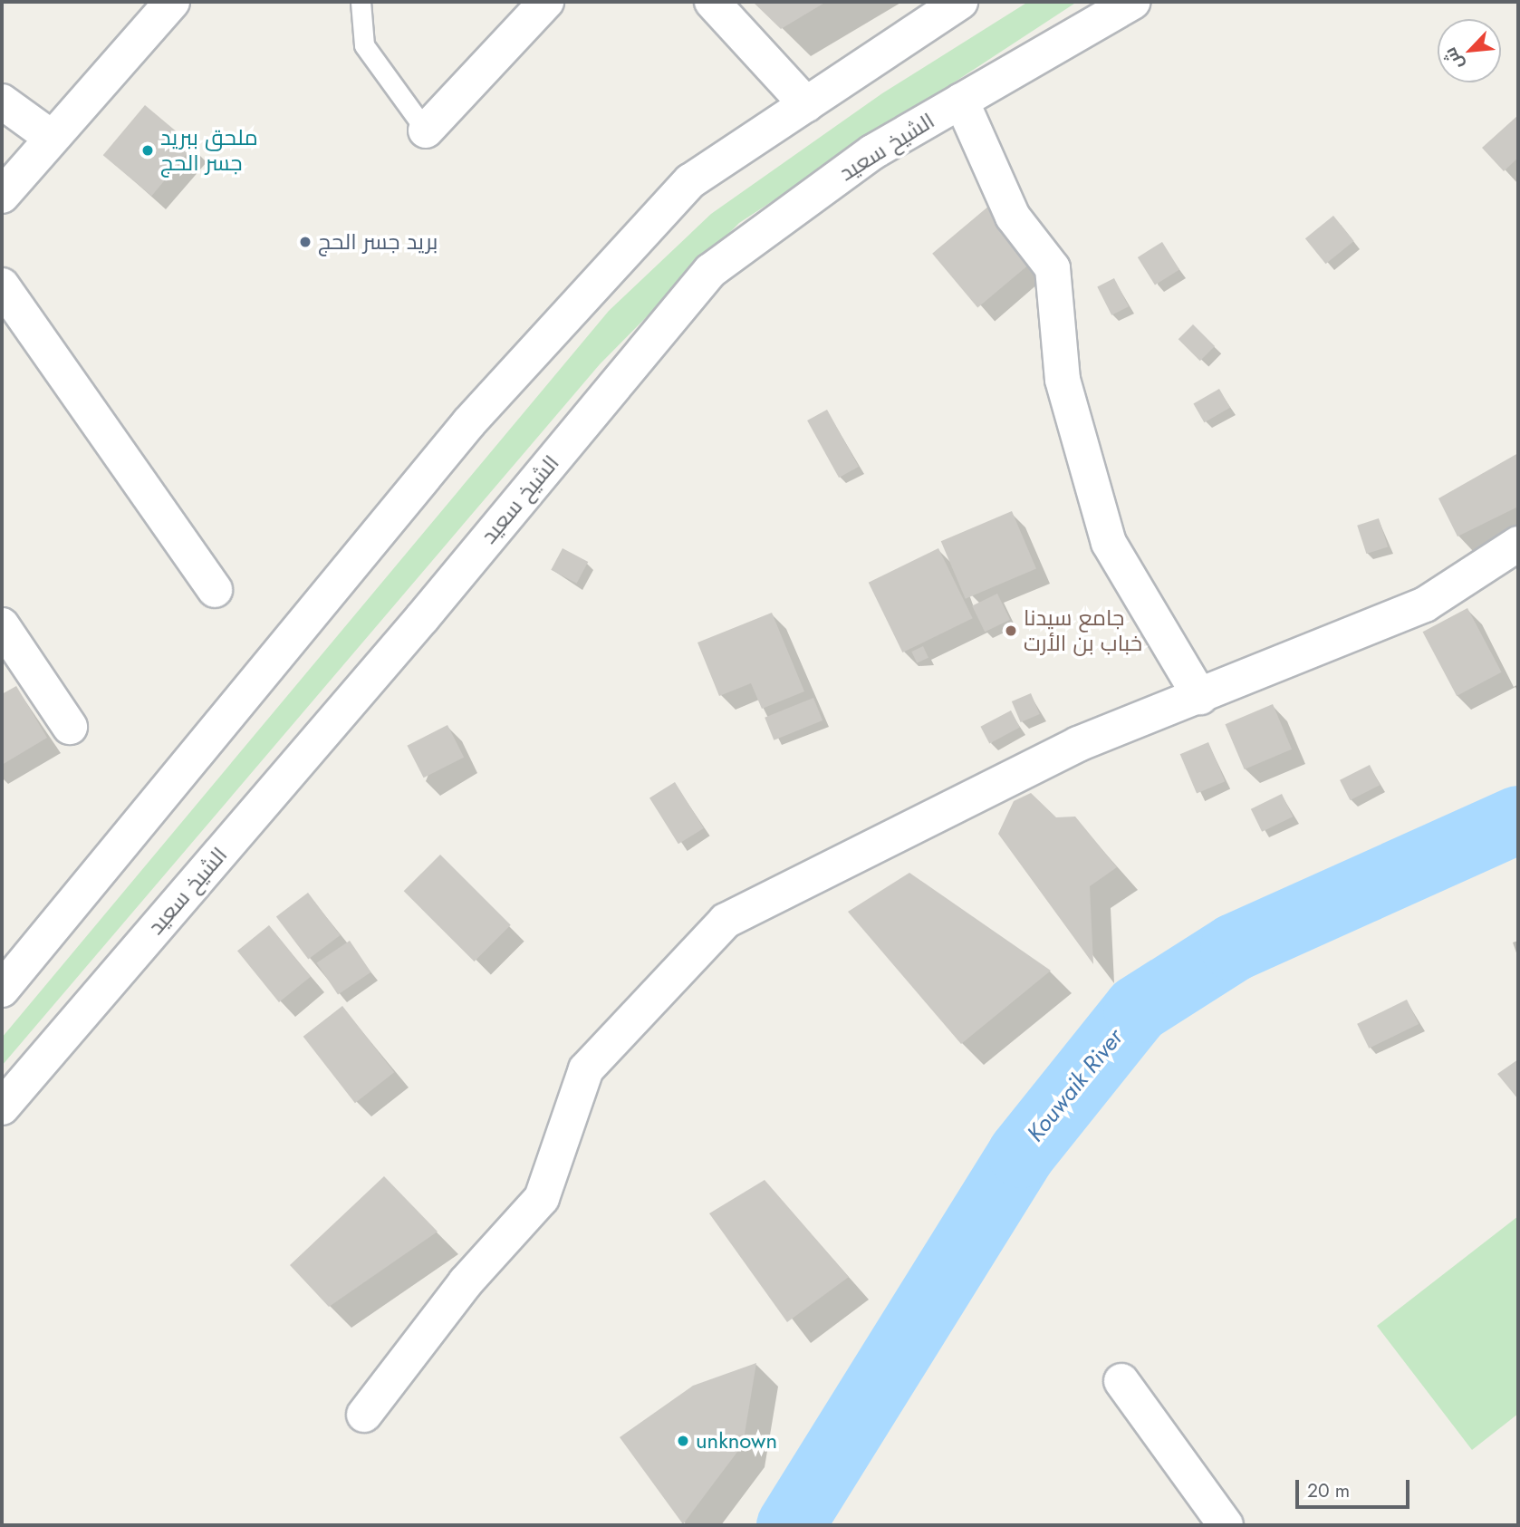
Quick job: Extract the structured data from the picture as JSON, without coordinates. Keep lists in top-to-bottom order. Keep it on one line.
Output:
{"streets":{"street":["الشيخ سعيد"]},"water":["Kouwaik River"],"places":["ملحق ببريد جسر الحج","بريد جسر الحج","جامع سيدنا خباب بن الأرت","unknown"],"scale_bar":"20 m","north":"bottom left"}
